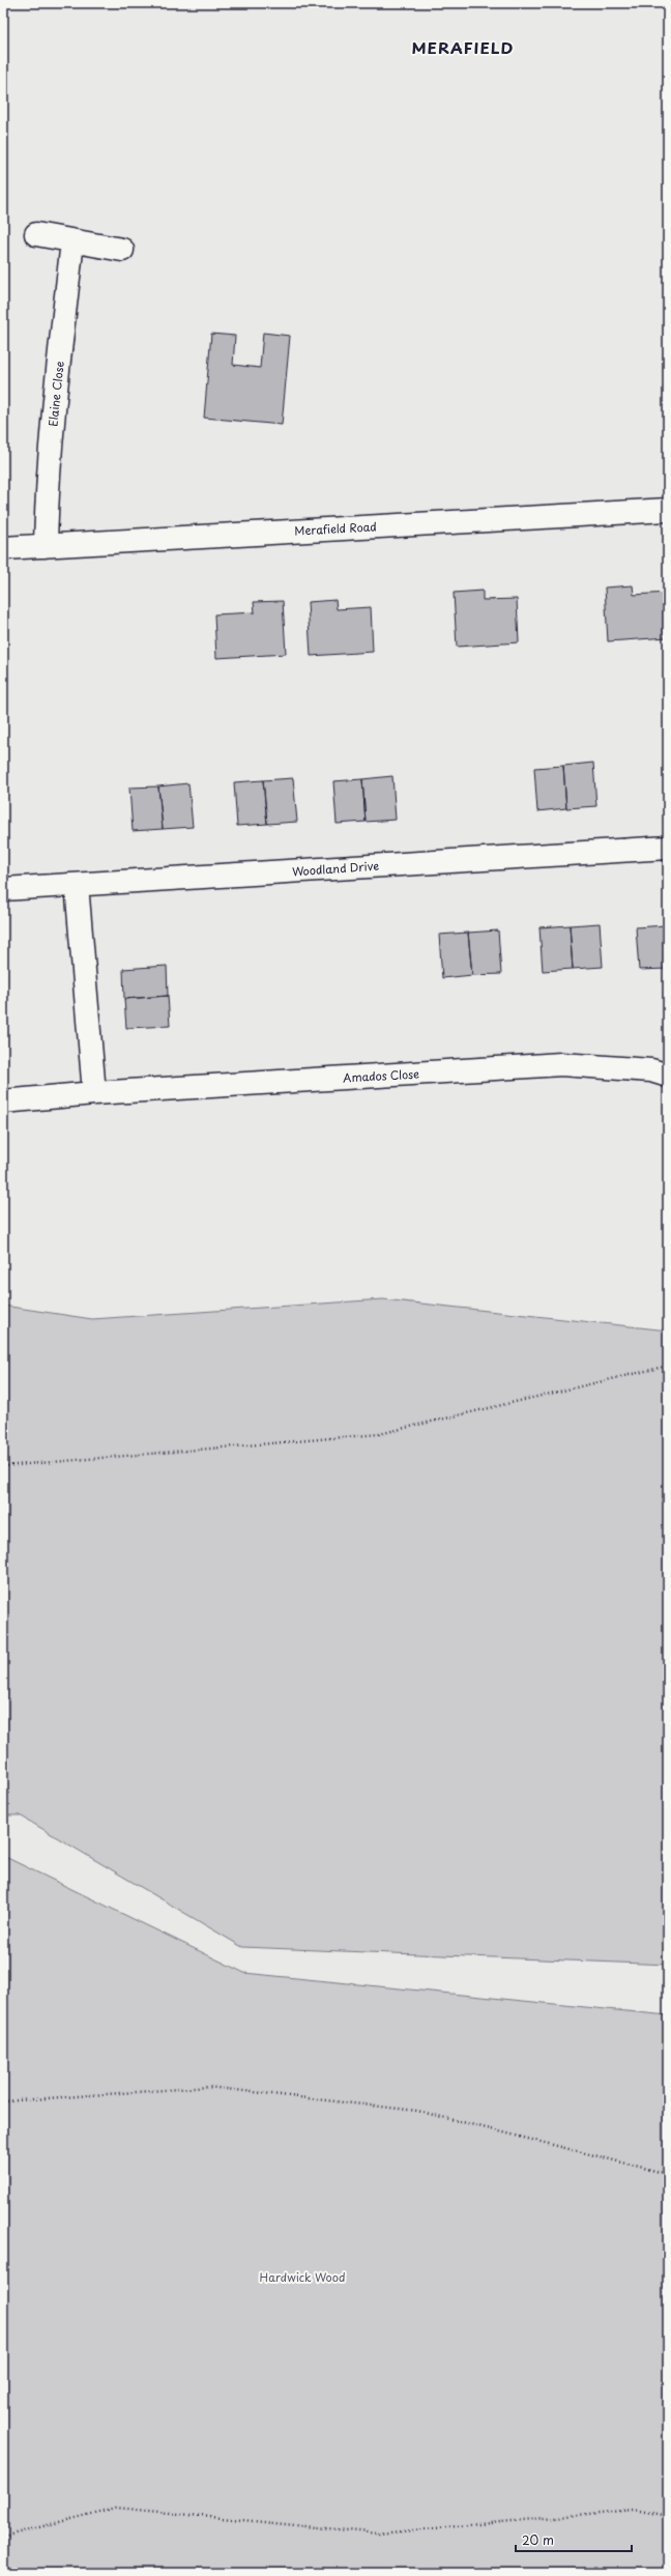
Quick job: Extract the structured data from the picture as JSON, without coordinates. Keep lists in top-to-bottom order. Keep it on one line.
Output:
{"streets":{"street":["Elaine Close","Merafield Road","Woodland Drive","Amados Close"]},"crossings":[["Elaine Close","Merafield Road"]],"districts":["MERAFIELD"],"parks":["Hardwick Wood"],"scale_bar":"20 m"}
